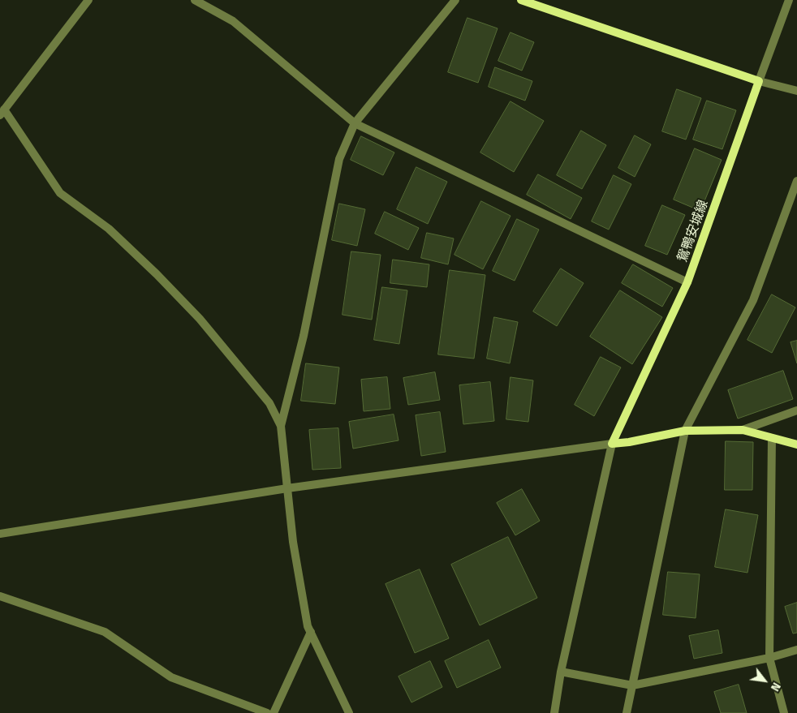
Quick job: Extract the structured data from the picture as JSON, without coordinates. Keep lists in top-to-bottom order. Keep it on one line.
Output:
{"streets":{"main road":["鴛鴨安城線"]},"north":"bottom right"}
